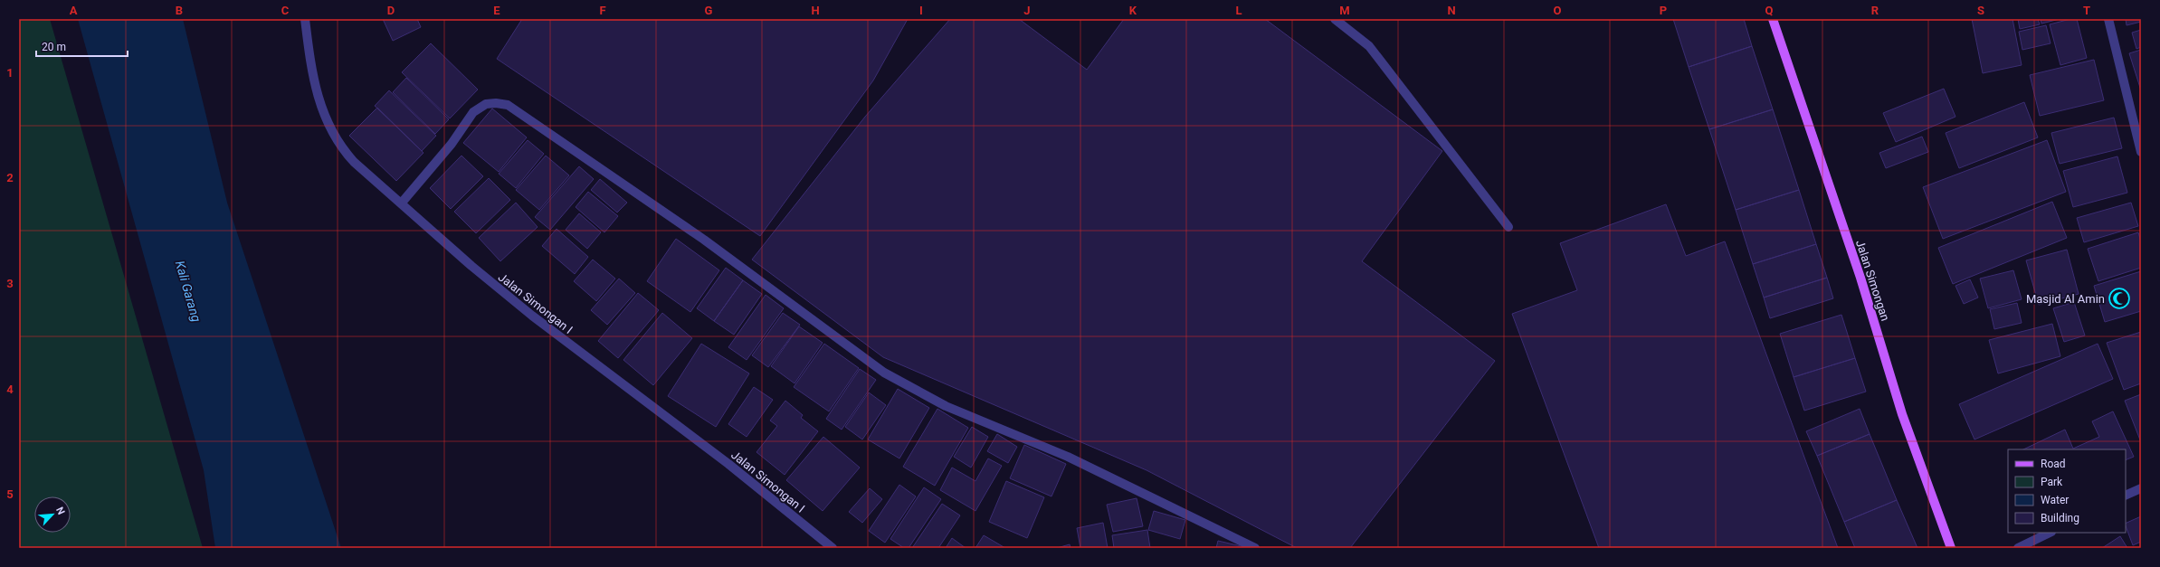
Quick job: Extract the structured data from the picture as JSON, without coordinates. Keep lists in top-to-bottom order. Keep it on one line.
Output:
{"streets":{"main road":["Jalan Simongan"],"street":["Jalan Simongan I"]},"water":["Kali Garang"],"places":{"mosque":["Masjid Al Amin"]},"legend":["Road","Park","Water","Building"],"scale_bar":"20 m","north":"top right","grid":{"columns":["A","B","C","D","E","F","G","H","I","J","K","L","M","N","O","P","Q","R","S","T"],"rows":["1","2","3","4","5"]}}
